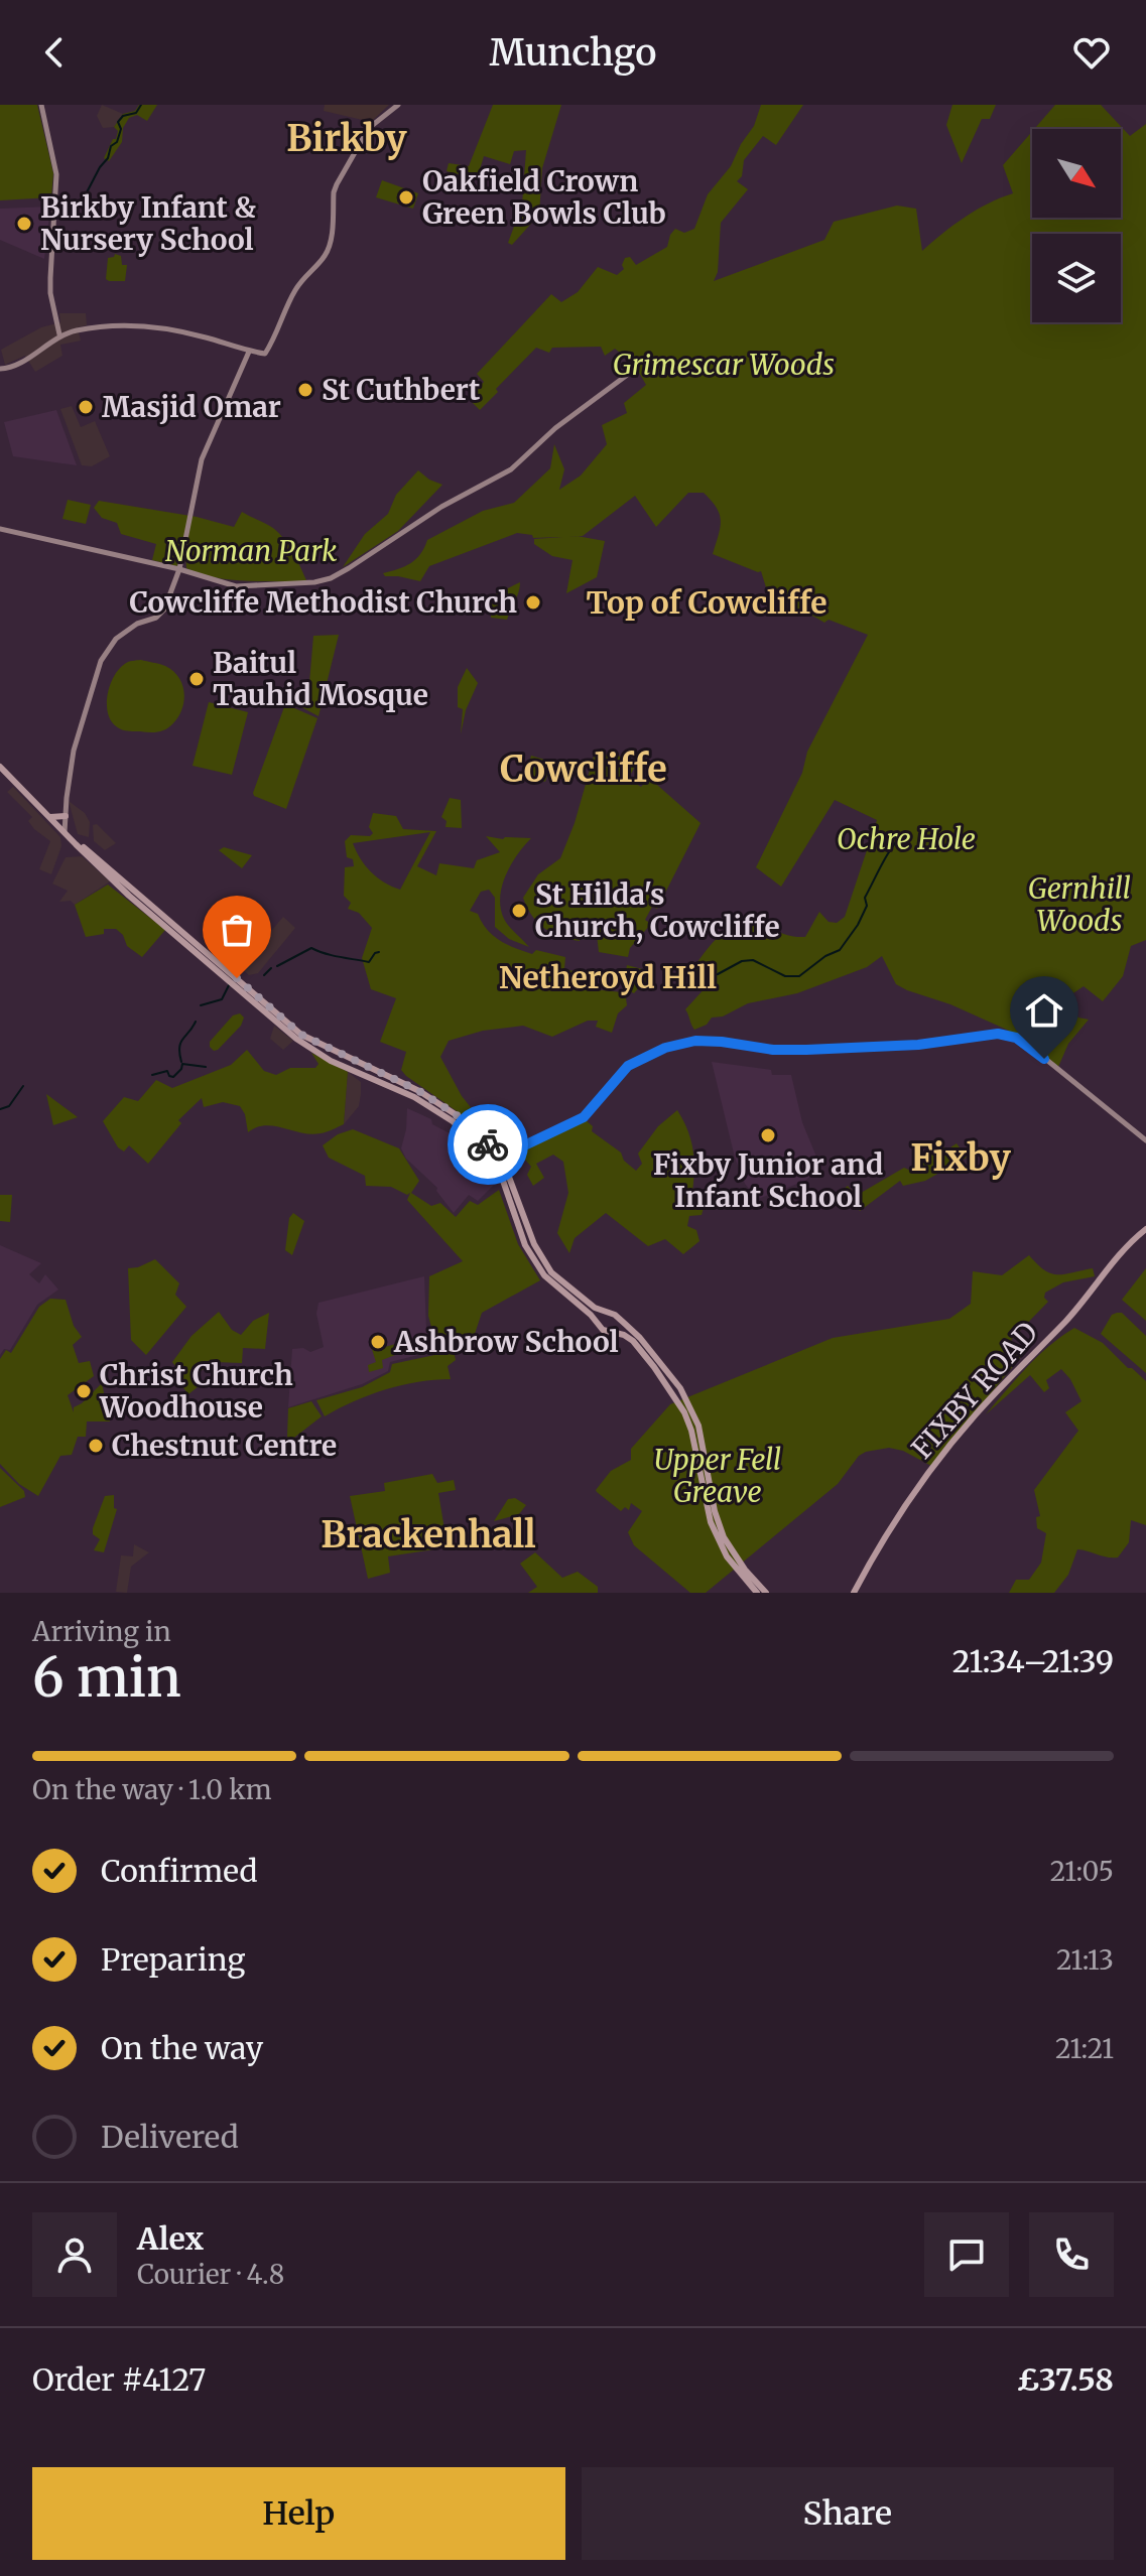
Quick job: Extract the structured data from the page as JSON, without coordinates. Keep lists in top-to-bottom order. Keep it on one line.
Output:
{"streets":{"main road":["FIXBY ROAD"]},"districts":["Birkby","Top of Cowcliffe","Cowcliffe","Netheroyd Hill","Fixby","Brackenhall"],"parks":["Grimescar Woods","Norman Park","Ochre Hole","Gernhill Woods","Upper Fell Greave"],"places":["Oakfield Crown Green Bowls Club","Birkby Infant & Nursery School","St Cuthbert","Masjid Omar","Cowcliffe Methodist Church","Baitul Tauhid Mosque","St Hilda's Church, Cowcliffe","Fixby Junior and Infant School","Ashbrow School","Christ Church Woodhouse","Chestnut Centre"],"north":"bottom right","page":{"header":"Munchgo","heading":["6 min","Arriving in","21:34–21:39"],"panel":["Alex","Courier · 4.8","Order #4127","£37.58"],"bar":"On the way · 1.0 km","list":[["Confirmed","21:05"],["Preparing","21:13"],["On the way","21:21"],"Delivered"],"buttons":["Help","Share"]}}
